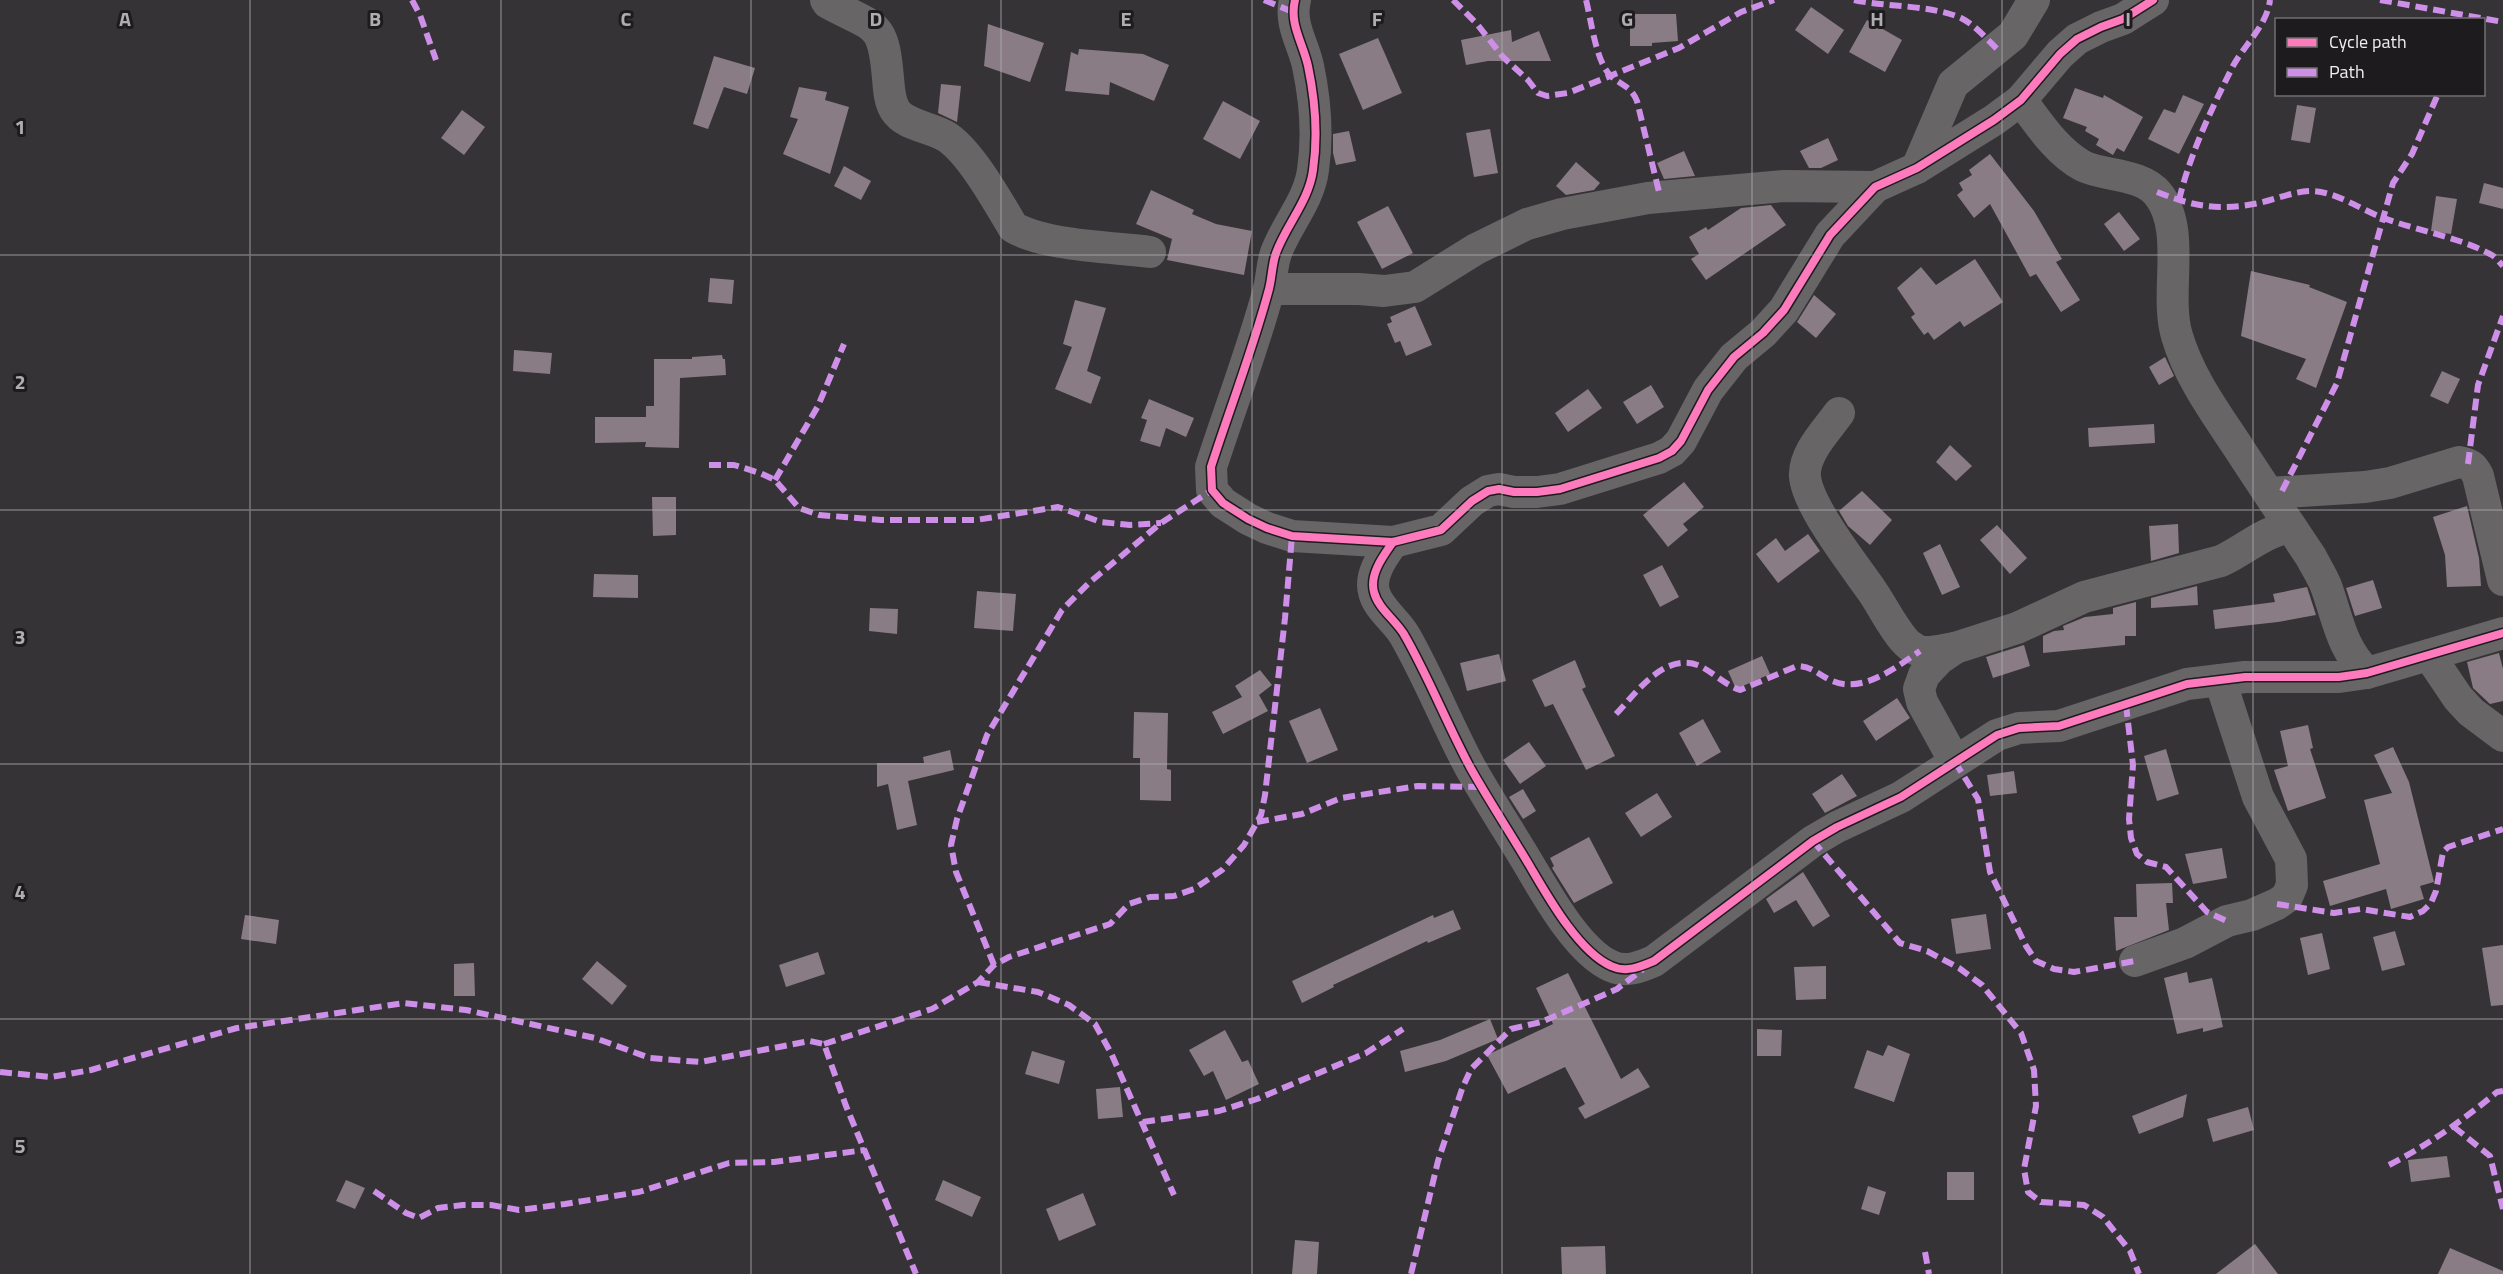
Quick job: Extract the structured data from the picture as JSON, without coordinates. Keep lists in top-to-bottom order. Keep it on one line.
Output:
{"legend":["Cycle path","Path"],"grid":{"columns":["A","B","C","D","E","F","G","H","I"],"rows":["1","2","3","4","5"]}}
